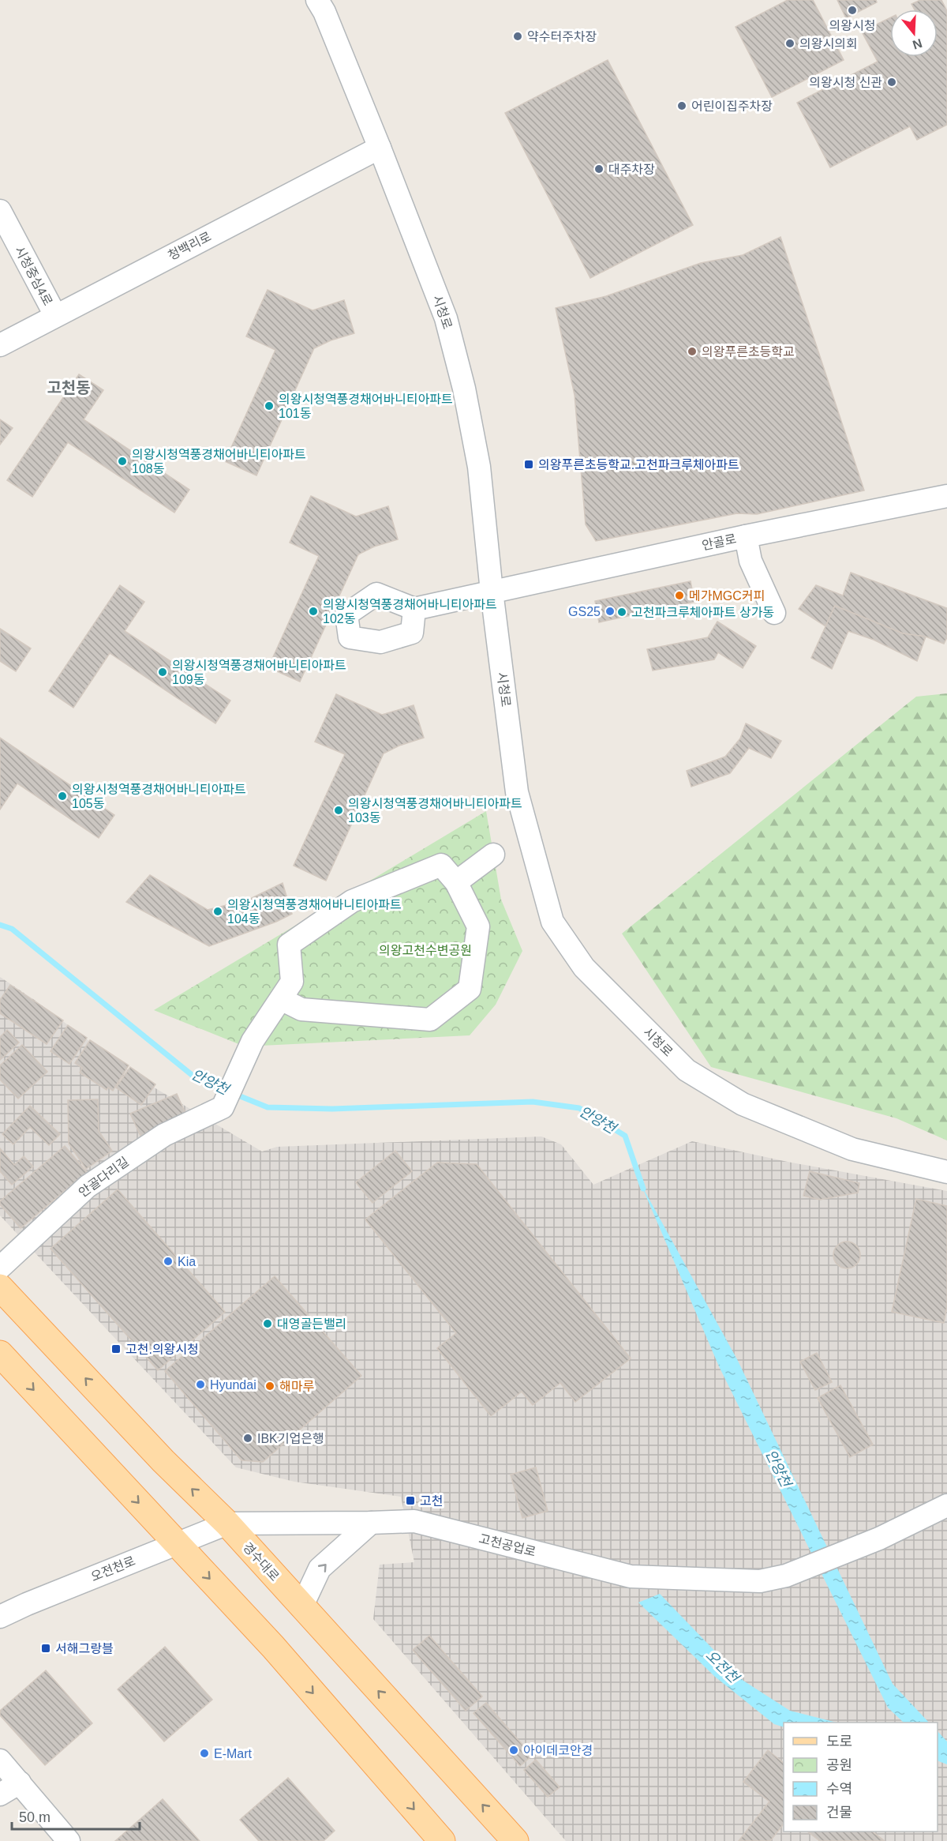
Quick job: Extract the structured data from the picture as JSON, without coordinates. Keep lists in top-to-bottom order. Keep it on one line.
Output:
{"streets":{"main road":["경수대로"],"street":["청백리로","시청중심4로","시청로","안골로","안골다리길","고천공업로","오전천로"]},"crossings":[["청백리로","시청중심4로"],["청백리로","시청로"],["시청로","안골로"],["고천공업로","경수대로"],["고천공업로","오전천로"],["경수대로","오전천로"]],"districts":["고천동"],"water":["안양천","오전천"],"parks":["의왕고천수변공원"],"places":{"other":["의왕시청","약수터주차장","의왕시의회","의왕시청 신관","어린이집주차장","대주차장","의왕푸른초등학교","의왕시청역풍경채어바니티아파트 101동","의왕시청역풍경채어바니티아파트 108동","메가MGC커피","의왕시청역풍경채어바니티아파트 102동","GS25","고천파크루체아파트 상가동","의왕시청역풍경채어바니티아파트 109동","의왕시청역풍경채어바니티아파트 105동","의왕시청역풍경채어바니티아파트 103동","의왕시청역풍경채어바니티아파트 104동","Kia","대영골든밸리","Hyundai","해마루","IBK기업은행","아이데코안경","E-Mart"],"transit":["의왕푸른초등학교.고천파크루체아파트","고천.의왕시청","고천","서해그랑블"]},"legend":["도로","공원","수역","건물"],"scale_bar":"50 m","north":"bottom"}
